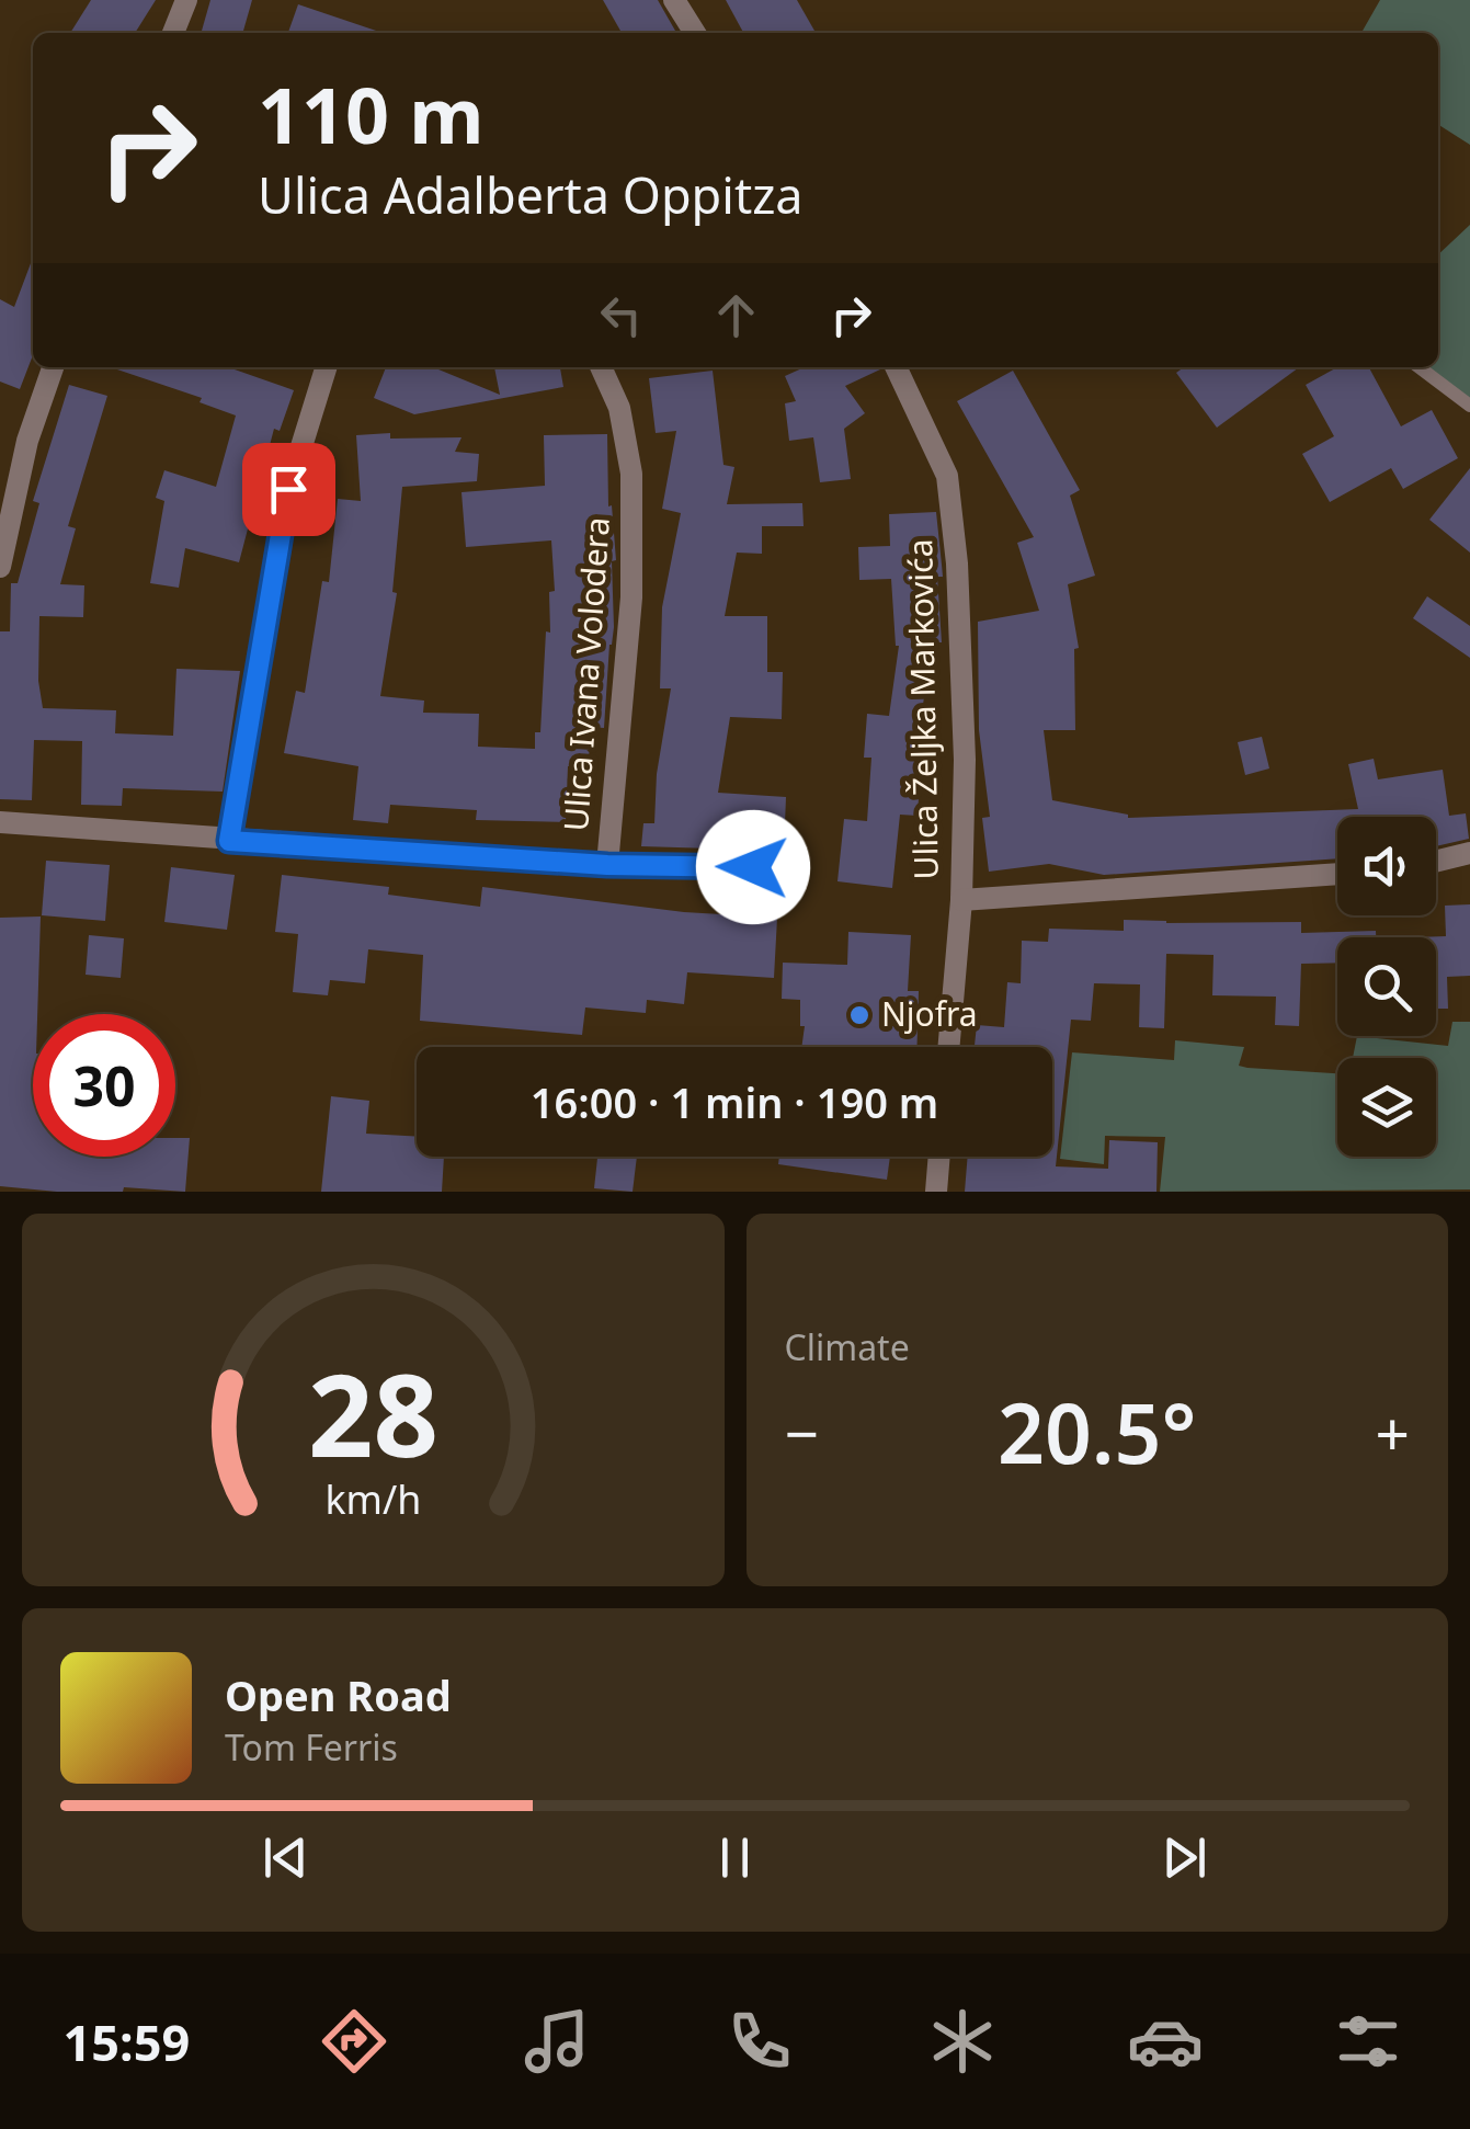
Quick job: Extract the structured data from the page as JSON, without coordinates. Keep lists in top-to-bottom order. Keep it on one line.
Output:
{"streets":{"street":["Ulica Ivana Volodera","Ulica Željka Markovića"]},"places":["Njofra"],"page":{"turn":["110 m","Ulica Adalberta Oppitza"],"limit":"30","trip":"16:00 · 1 min · 190 m","tile":"Climate","heat":["−","20.5°","+"],"song":["Open Road","Tom Ferris"],"tabs":"15:59","gauge":["28","km/h"]}}
